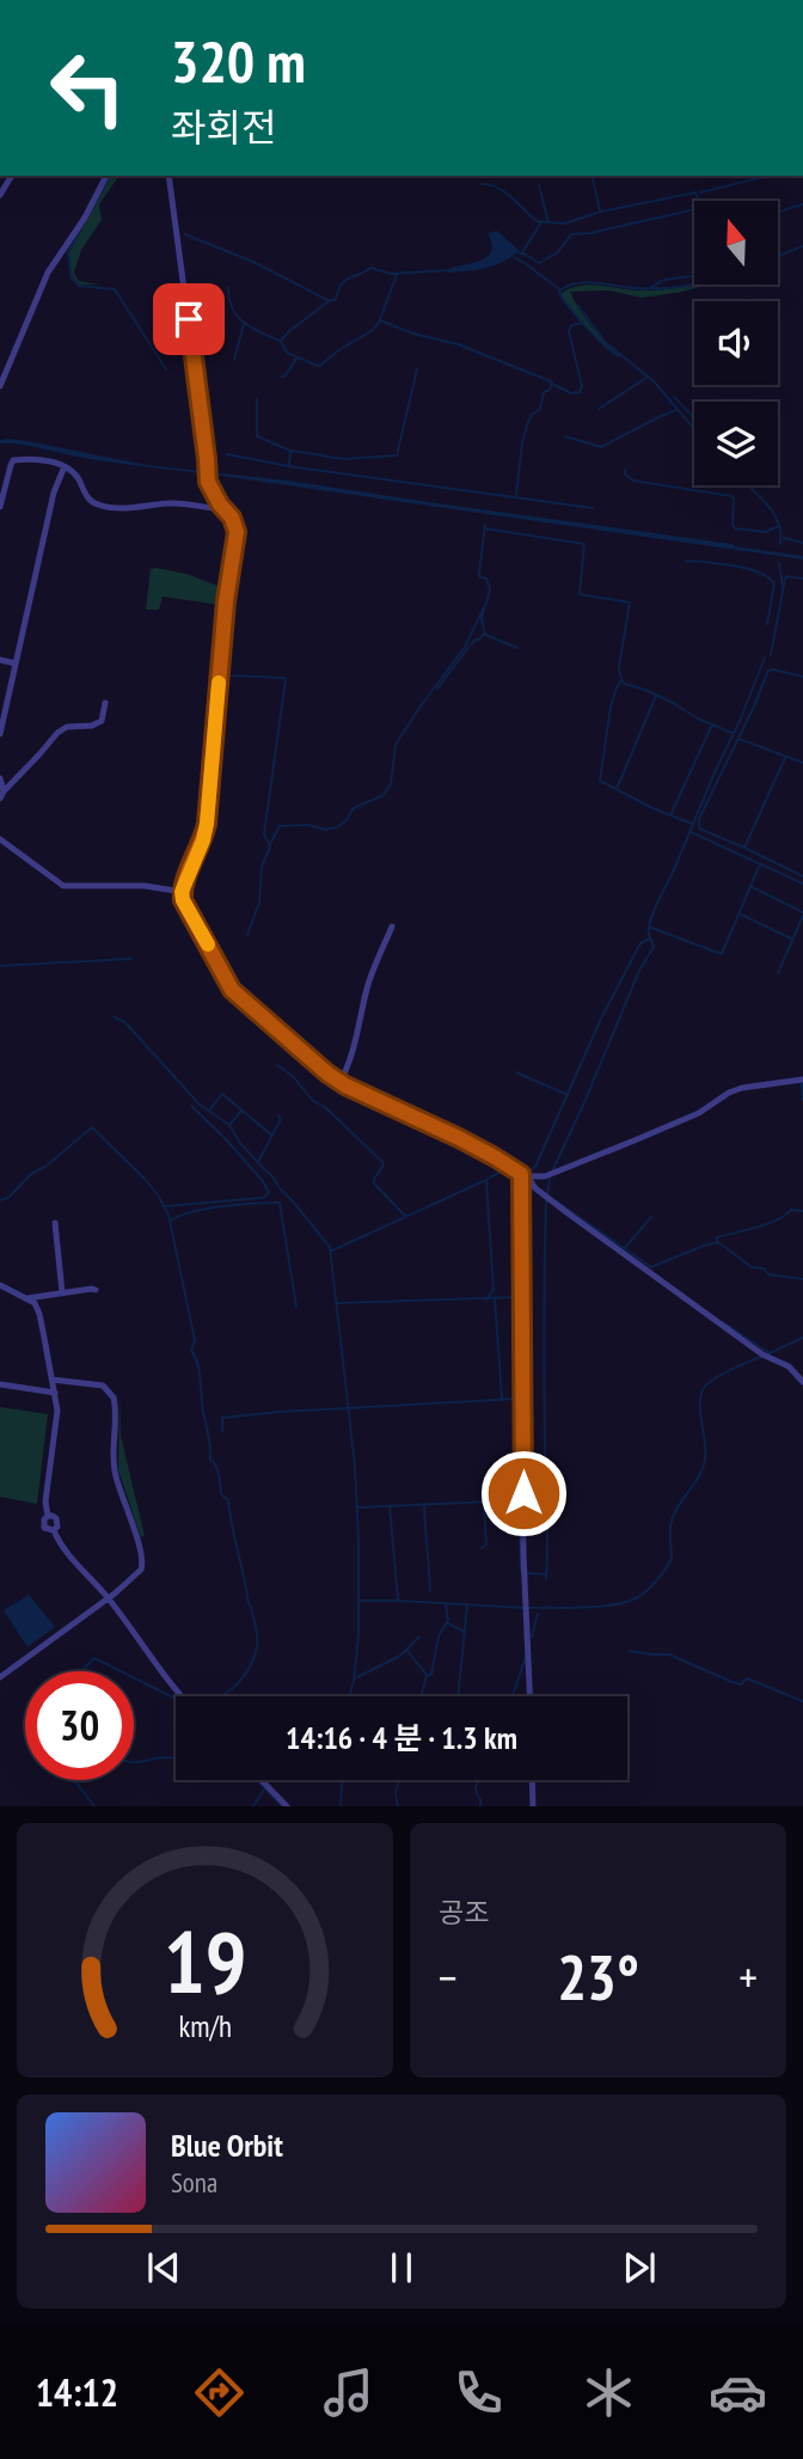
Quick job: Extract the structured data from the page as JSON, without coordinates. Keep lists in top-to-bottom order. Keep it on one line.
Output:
{"north":"top","page":{"turn":["320 m","좌회전"],"limit":"30","trip":"14:16 · 4 분 · 1.3 km","tile":"공조","heat":["−","23°","+"],"song":["Blue Orbit","Sona"],"tabs":"14:12","gauge":["19","km/h"]}}
